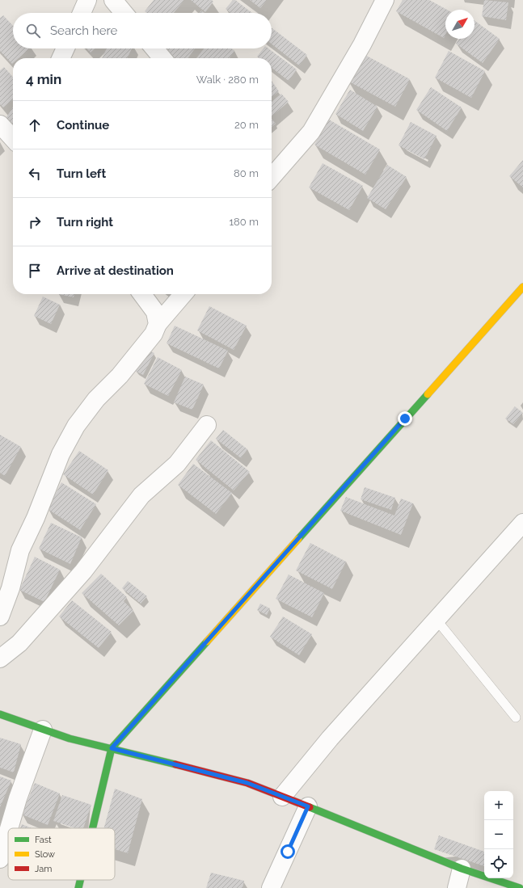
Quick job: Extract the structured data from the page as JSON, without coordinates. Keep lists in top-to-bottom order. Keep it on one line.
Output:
{"legend":["Fast","Slow","Jam"],"north":"top right","page":{"search":"Search here","heading":["4 min","Walk · 280 m"],"list":[["Continue","20 m"],["Turn left","80 m"],["Turn right","180 m"],"Arrive at destination"],"map_buttons":["+","−"]}}
